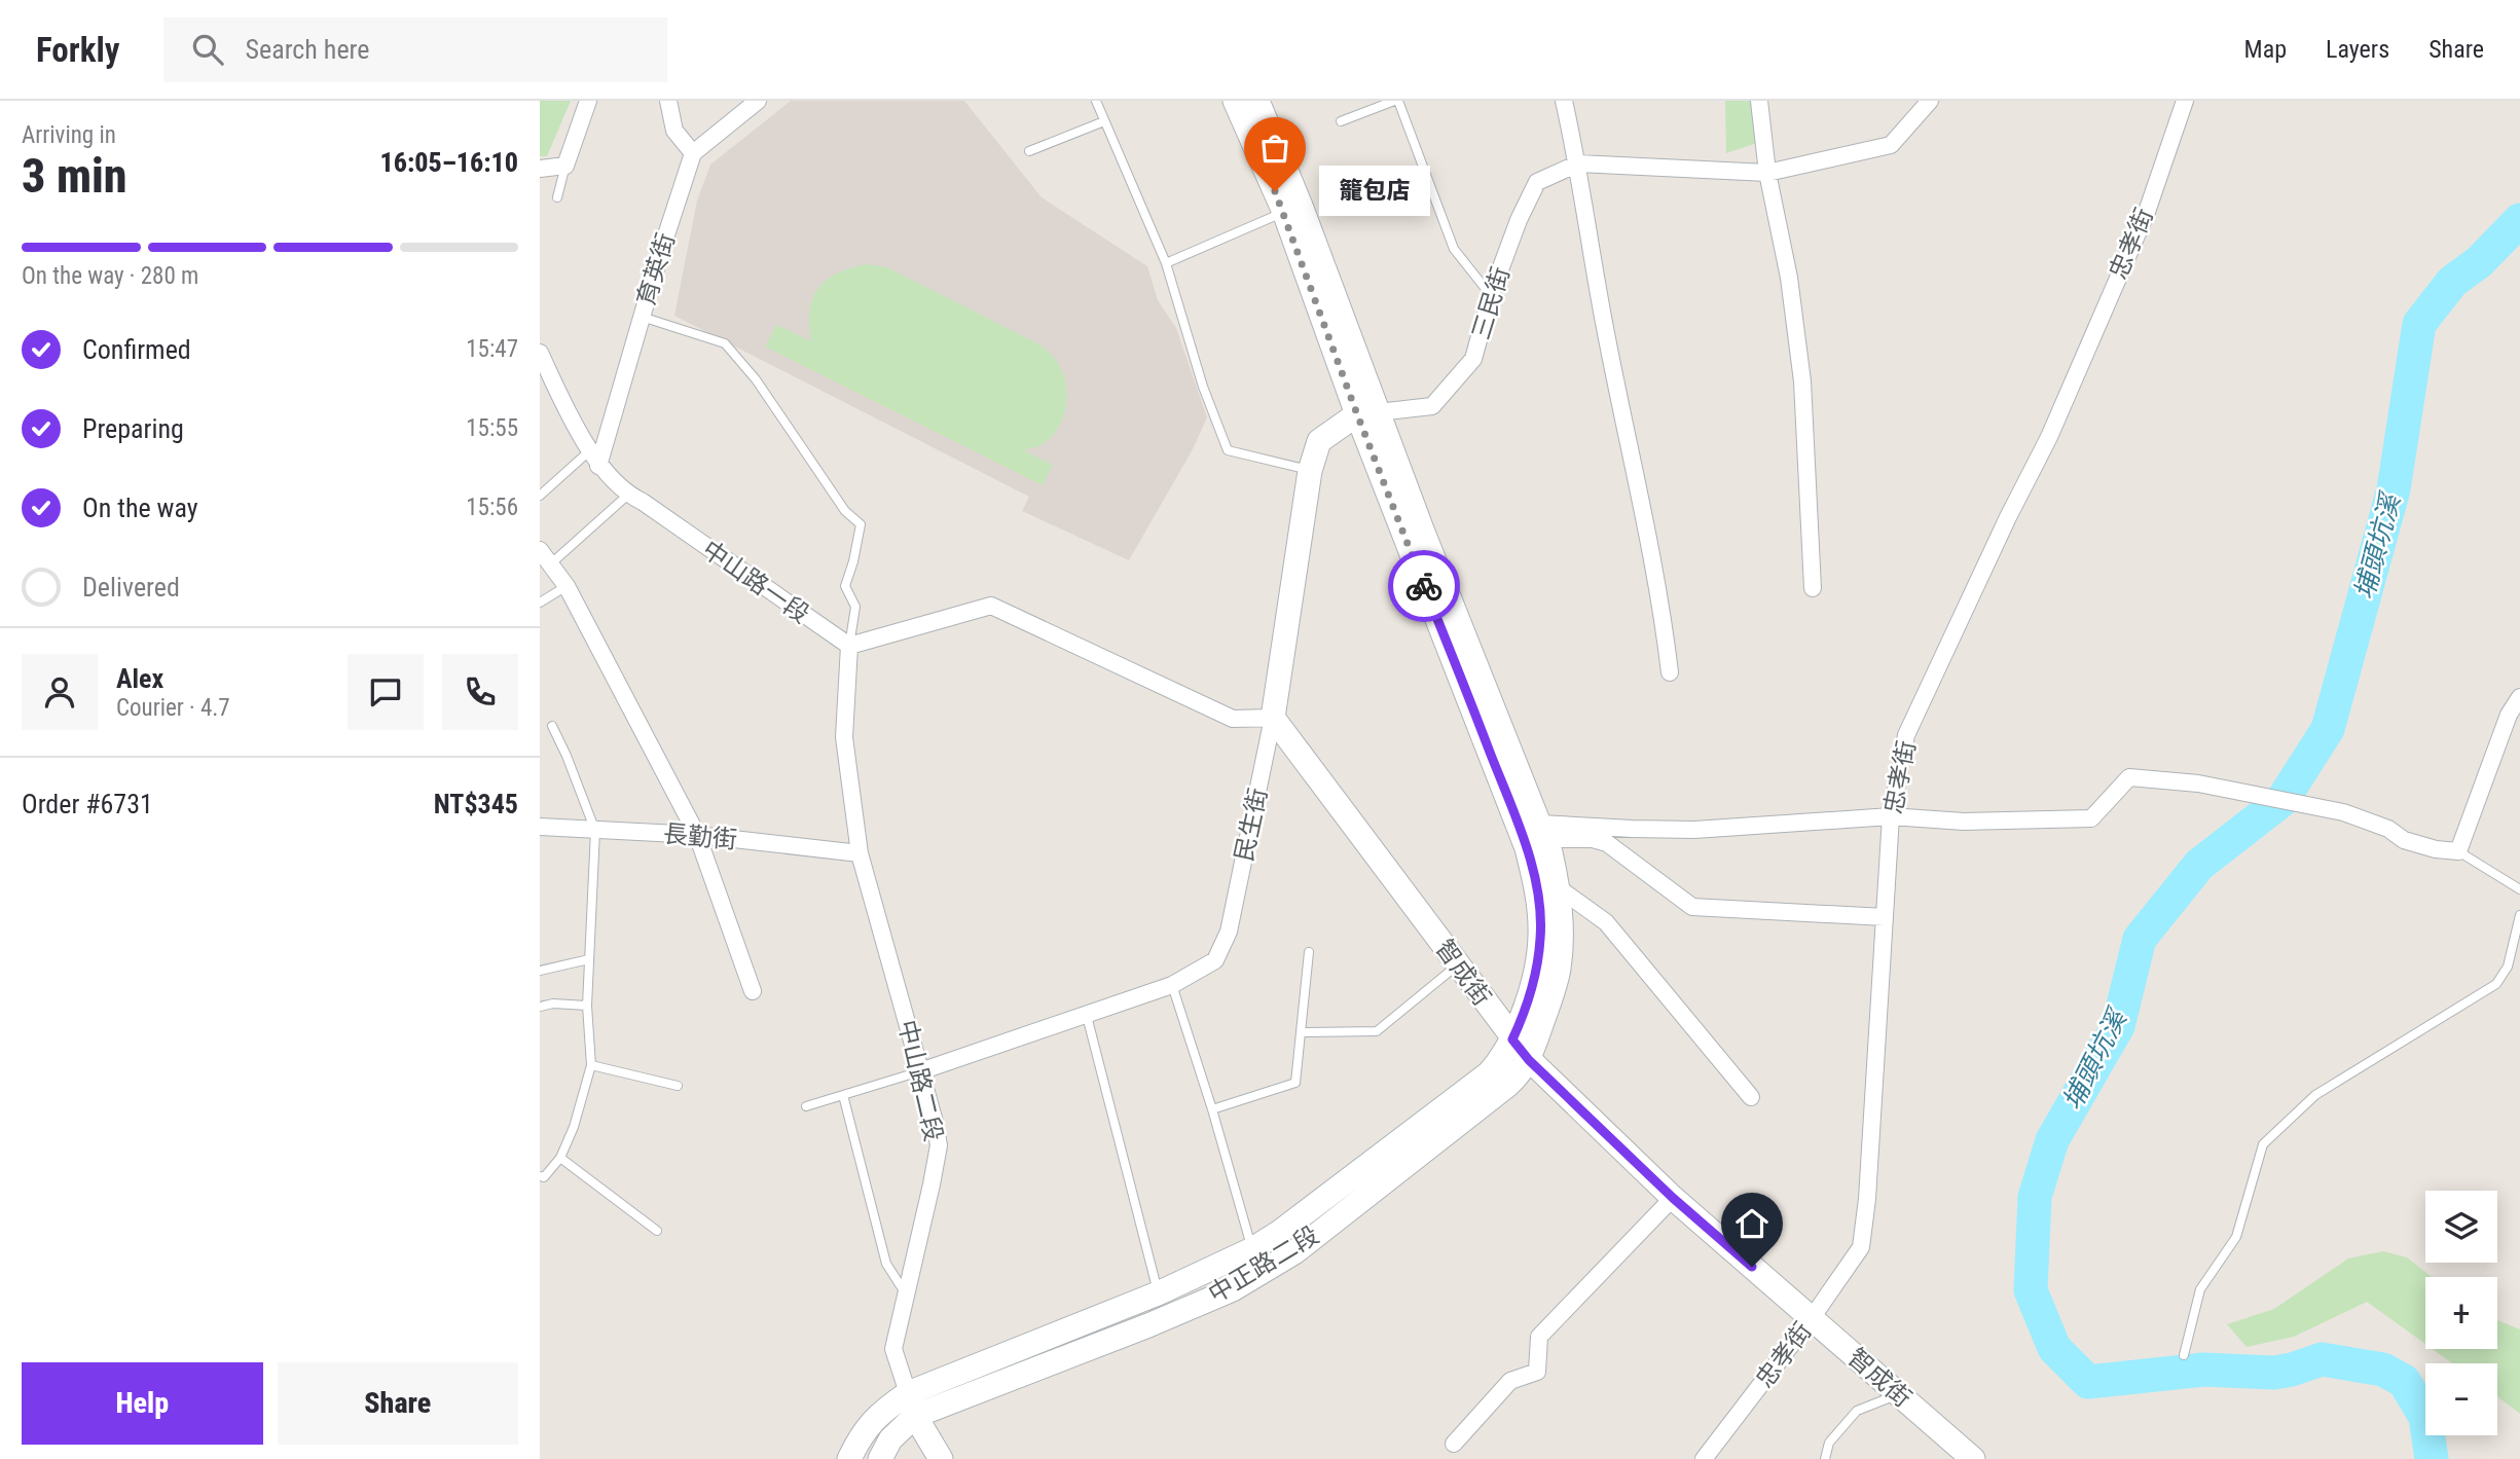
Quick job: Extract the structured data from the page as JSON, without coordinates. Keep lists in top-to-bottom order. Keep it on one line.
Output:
{"streets":{"main road":["民生街","智成街","中正路二段"],"street":["忠孝街","育英街","三民街","中山路一段","長勤街","中山路二段"]},"crossings":[["忠孝街","智成街"],["育英街","中山路一段"],["三民街","民生街"],["民生街","智成街"],["民生街","中山路二段"],["長勤街","中山路二段"],["智成街","中正路二段"],["中山路二段","中正路二段"]],"water":["埔頭坑溪"],"places":["籠包店"],"page":{"header":"Forkly","search":"Search here","nav":["Map","Layers","Share"],"heading":["3 min","Arriving in","16:05–16:10"],"panel":["Alex","Courier · 4.7","Order #6731","NT$345"],"bubble":"籠包店","bar":"On the way · 280 m","list":[["Confirmed","15:47"],["Preparing","15:55"],["On the way","15:56"],"Delivered"],"map_buttons":["+","−"],"buttons":["Help","Share"]}}
